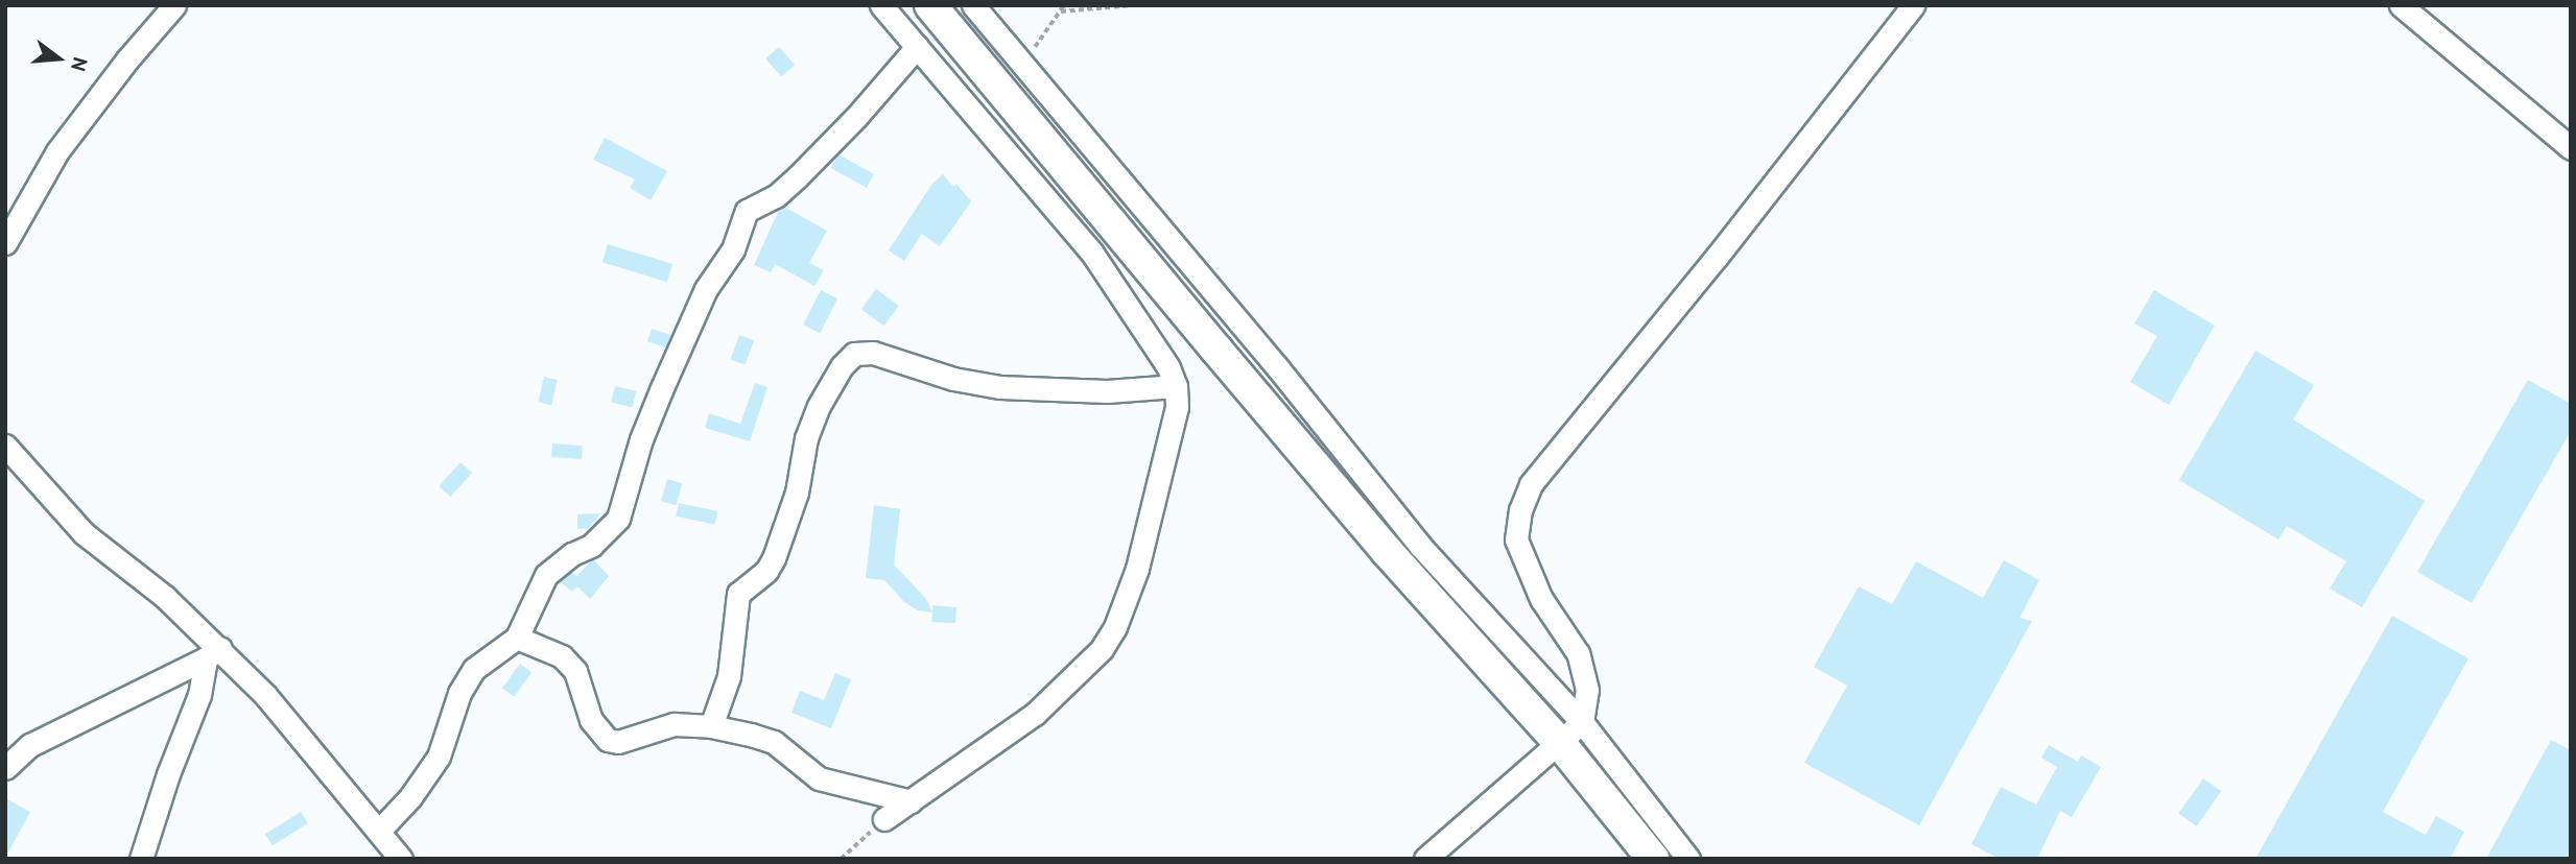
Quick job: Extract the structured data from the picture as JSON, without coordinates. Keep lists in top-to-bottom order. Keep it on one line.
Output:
{"north":"right"}
